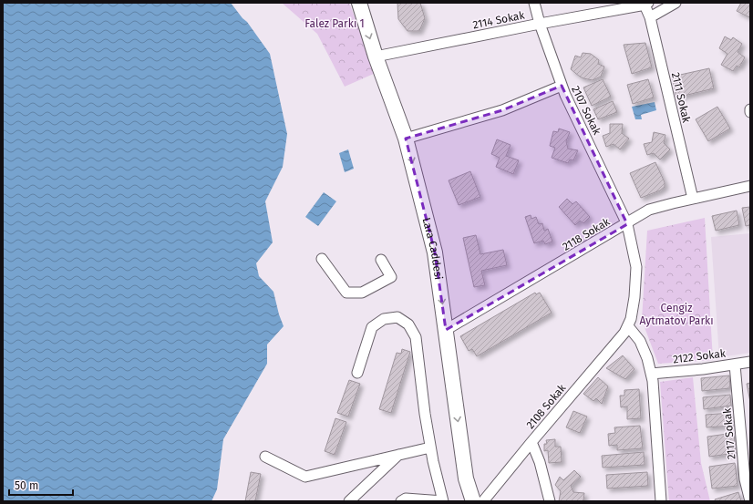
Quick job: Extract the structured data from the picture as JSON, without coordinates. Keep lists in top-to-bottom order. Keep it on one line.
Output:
{"streets":{"street":["2114 Sokak","2111 Sokak","2107 Sokak","2118 Sokak","Lara Caddesi","2122 Sokak","2108 Sokak","2117 Sokak"]},"crossings":[["2114 Sokak","2111 Sokak"],["2114 Sokak","2107 Sokak"],["2114 Sokak","Lara Caddesi"],["2111 Sokak","2118 Sokak"],["2107 Sokak","2118 Sokak"],["2107 Sokak","2108 Sokak"],["2118 Sokak","Lara Caddesi"],["2118 Sokak","2108 Sokak"],["2122 Sokak","2117 Sokak"]],"one_way":["Lara Caddesi"],"parks":["Falez Parkı 1","Cengiz Aytmatov Parkı"],"scale_bar":"50 m"}
